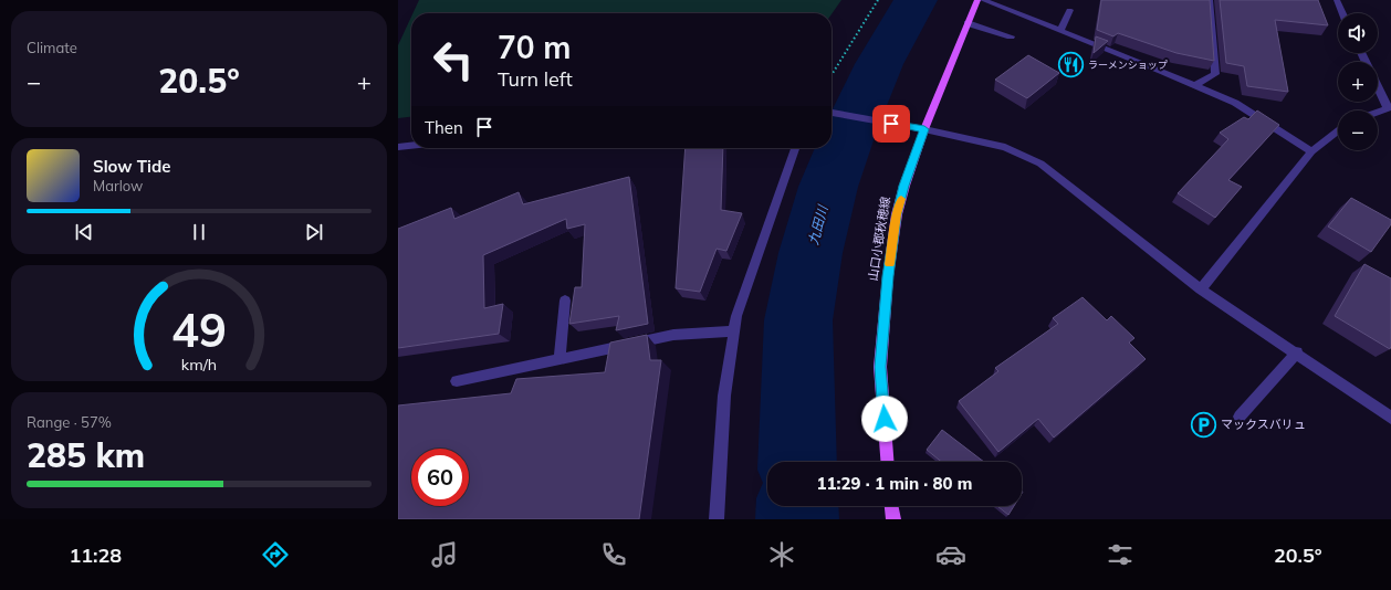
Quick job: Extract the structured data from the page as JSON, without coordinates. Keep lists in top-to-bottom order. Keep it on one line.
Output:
{"streets":{"main road":["山口小郡秋穂線"]},"water":["九田川"],"places":{"restaurant":["ラーメンショップ"],"parking":["マックスバリュ"]},"page":{"tile":["Climate",["Range · 57%","285 km"]],"map_buttons":["+","−"],"turn":["70 m","Turn left"],"heat":["−","20.5°","+"],"then":"Then","song":["Slow Tide","Marlow"],"limit":"60","trip":"11:29 · 1 min · 80 m","tabs":["11:28","20.5°"],"gauge":["49","km/h"]}}
